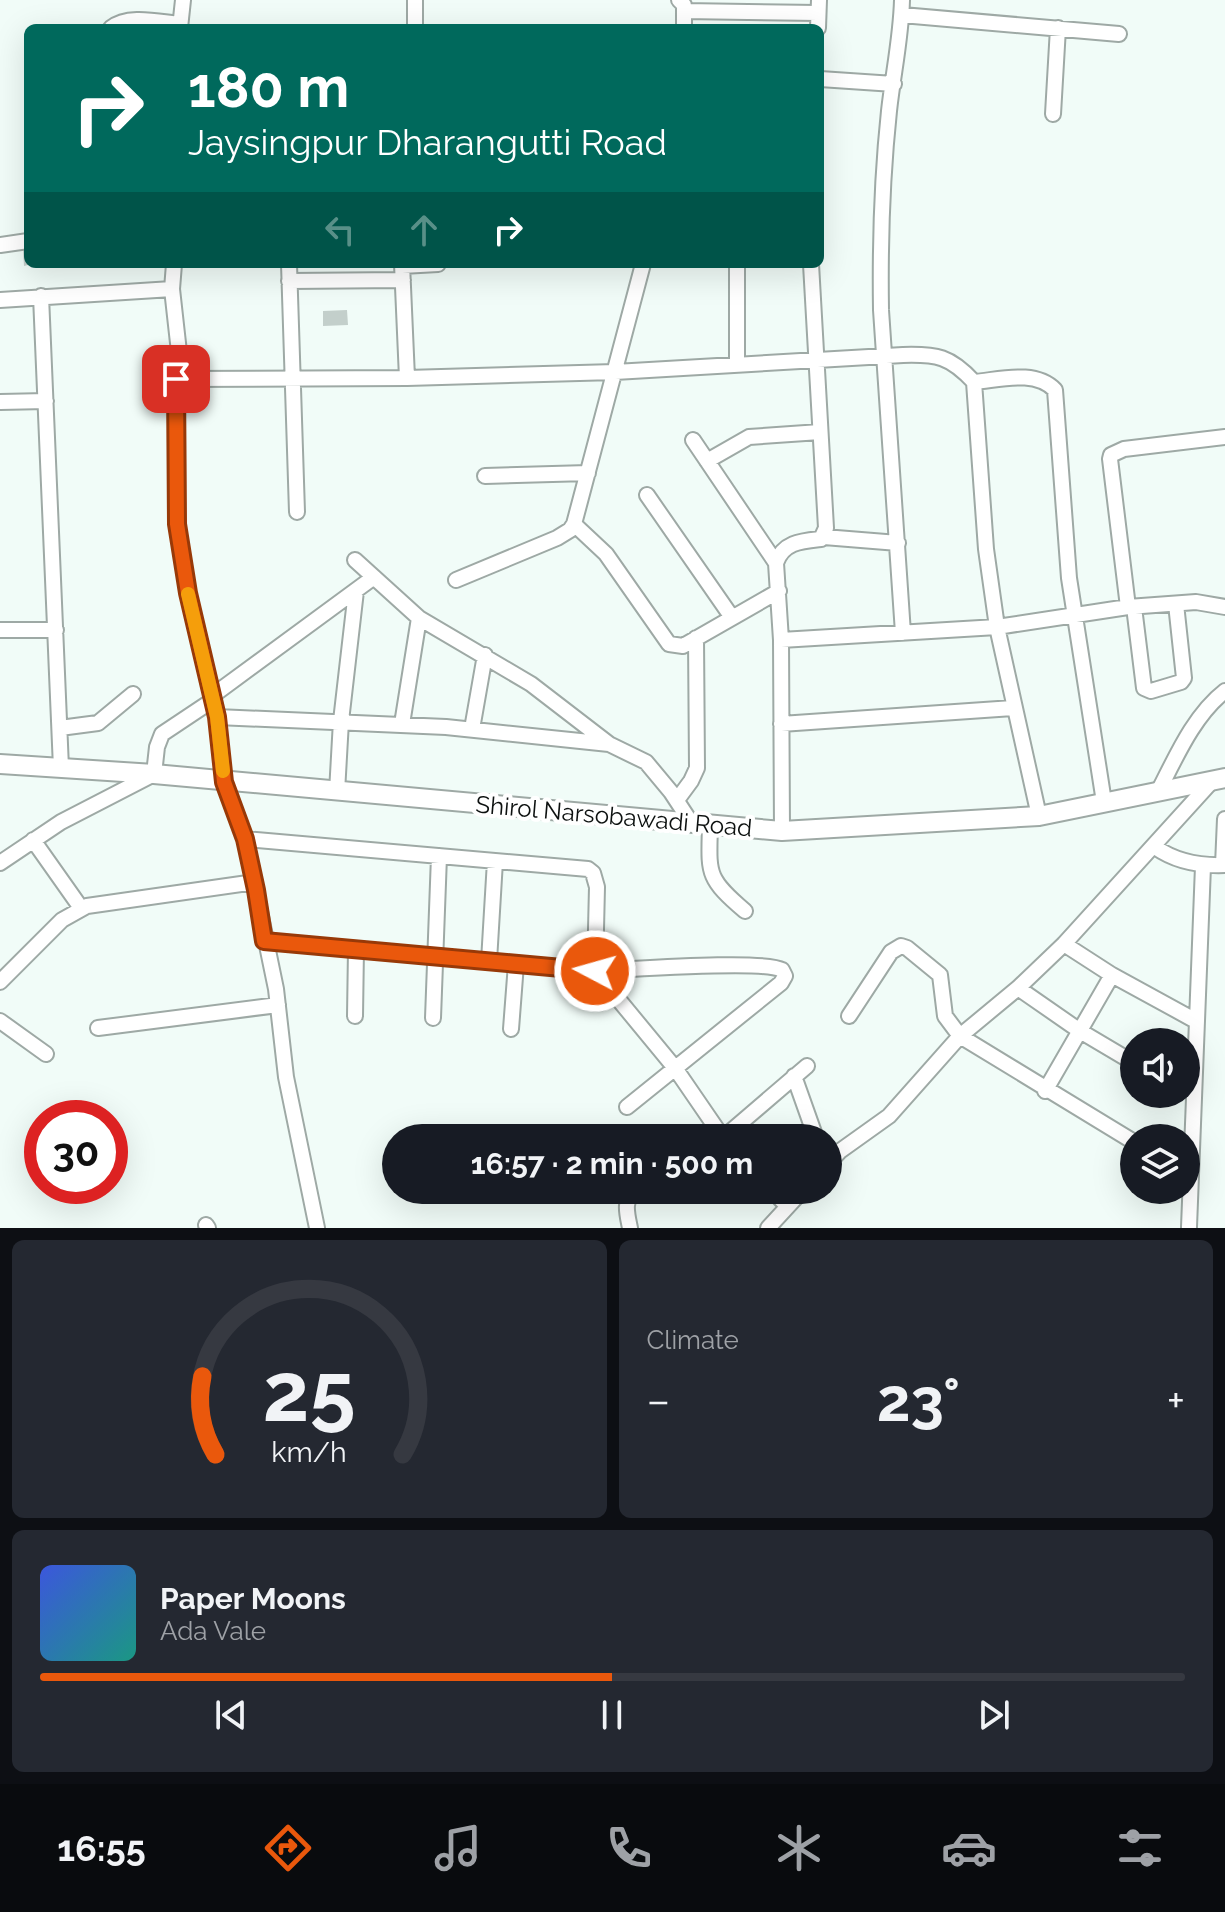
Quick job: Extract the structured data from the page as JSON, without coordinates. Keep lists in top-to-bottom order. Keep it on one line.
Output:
{"streets":{"main road":["Shirol Narsobawadi Road"]},"page":{"turn":["180 m","Jaysingpur Dharangutti Road"],"limit":"30","trip":"16:57 · 2 min · 500 m","tile":"Climate","heat":["−","23°","+"],"song":["Paper Moons","Ada Vale"],"tabs":"16:55","gauge":["25","km/h"]}}
